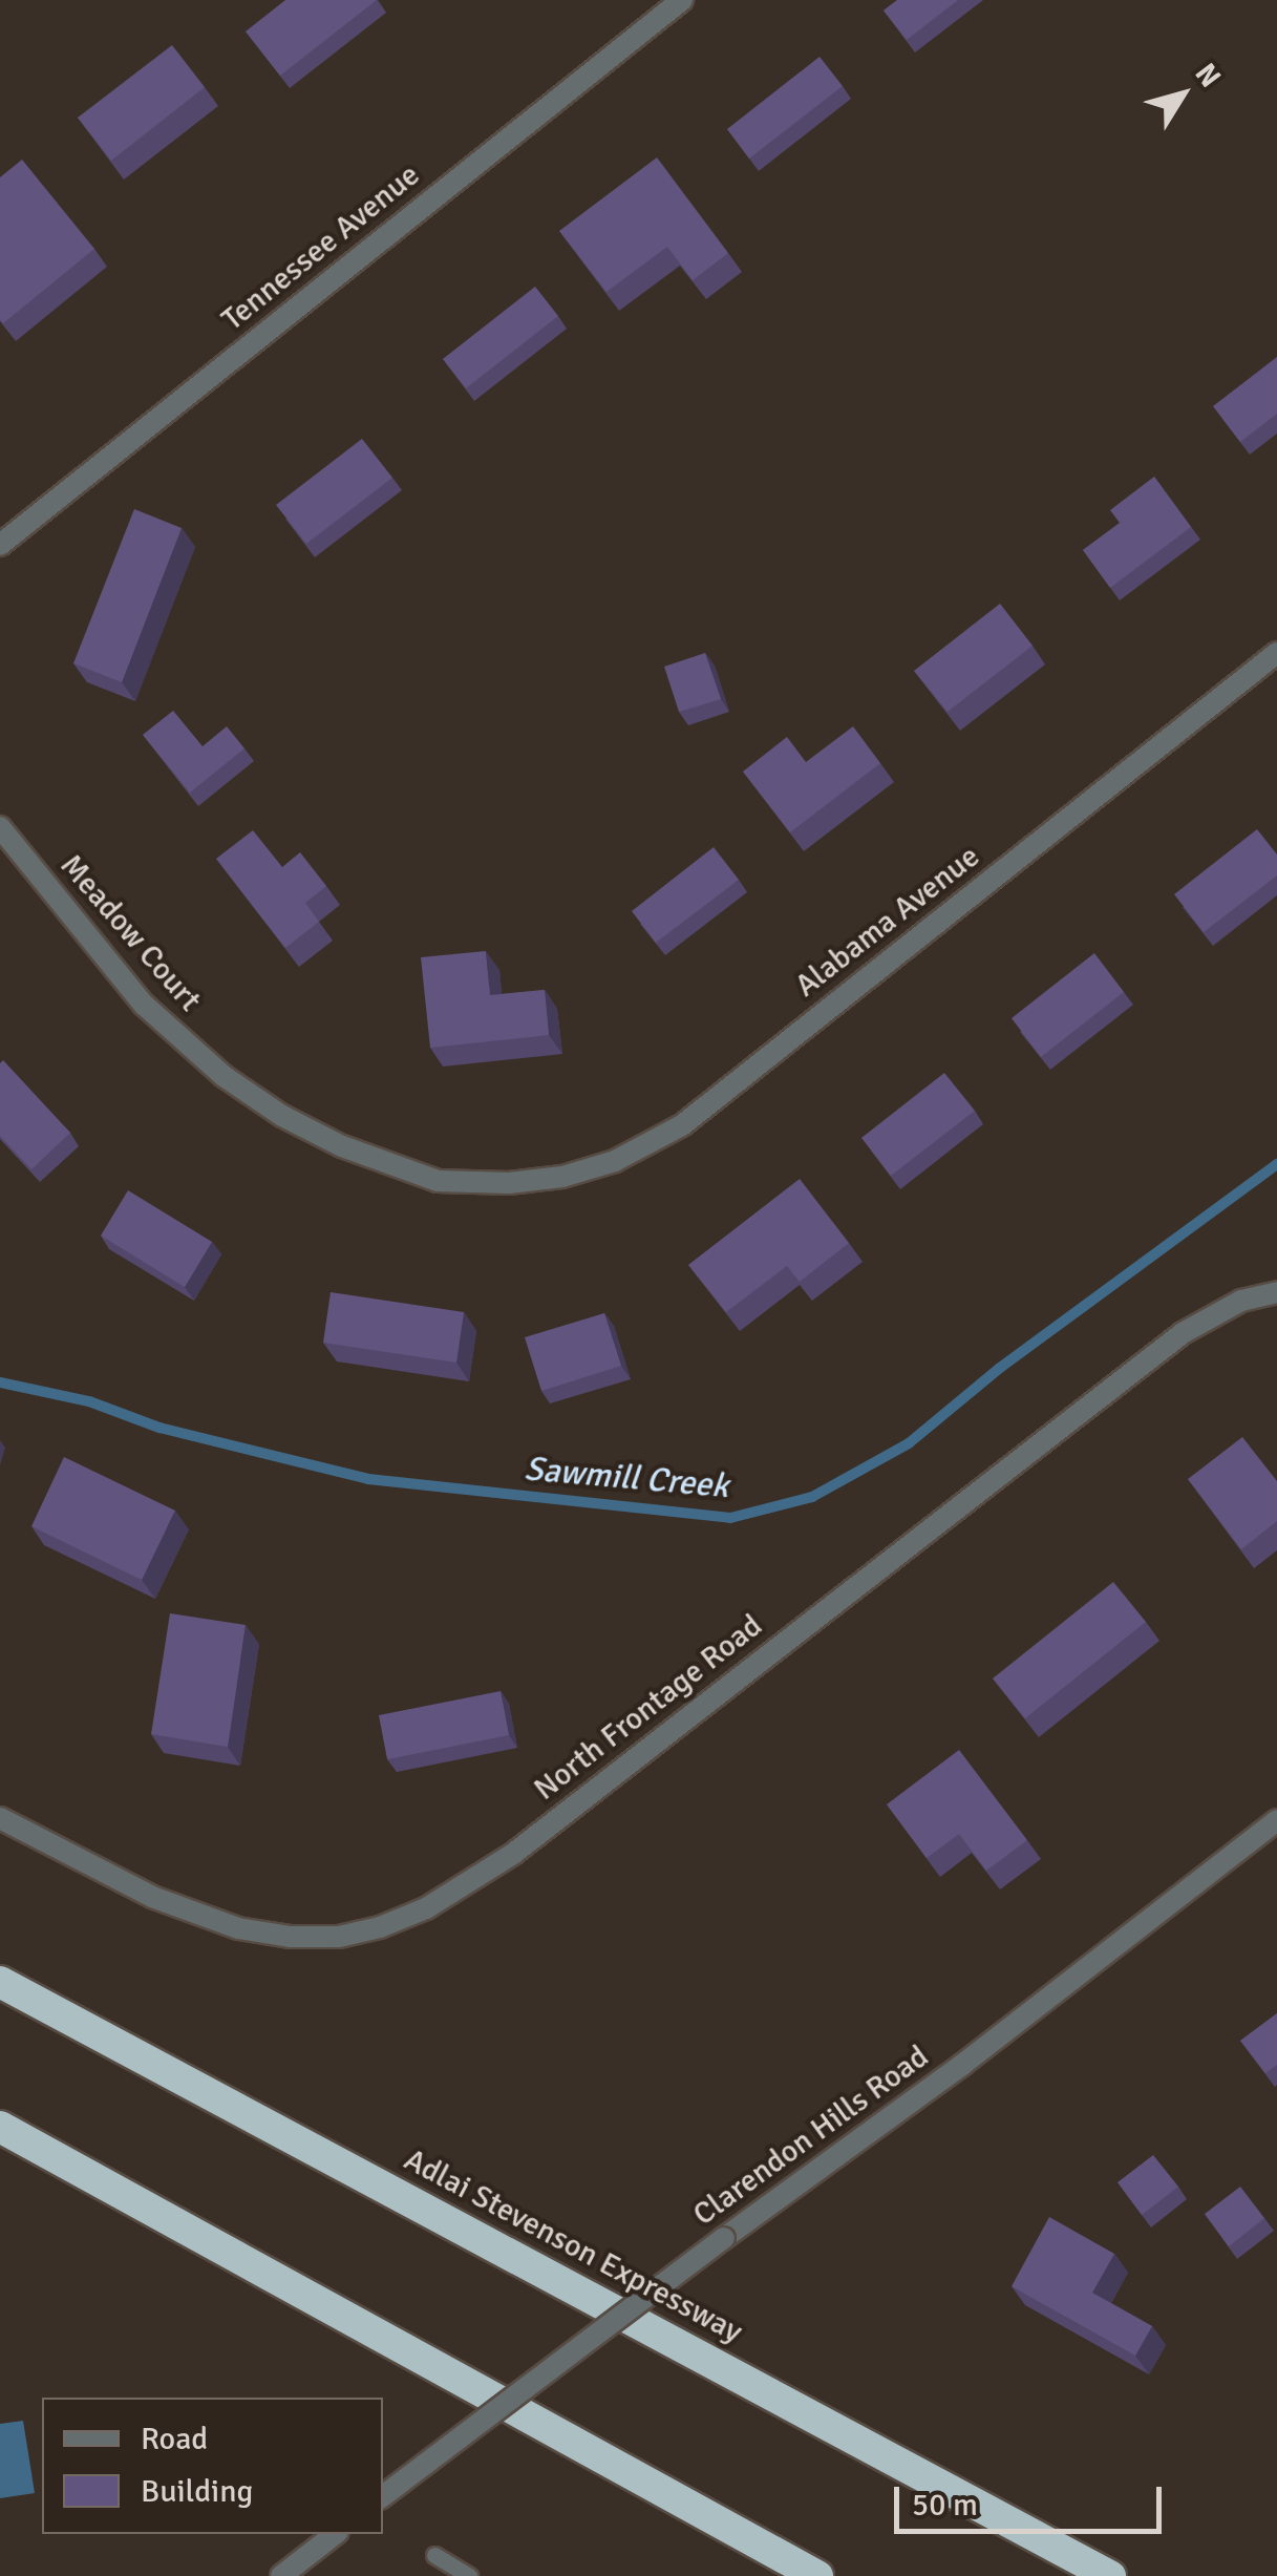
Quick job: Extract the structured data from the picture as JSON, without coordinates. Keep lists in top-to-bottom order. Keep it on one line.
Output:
{"streets":{"highway":["Adlai Stevenson Expressway"],"street":["Tennessee Avenue","Alabama Avenue","Meadow Court","North Frontage Road","Clarendon Hills Road"]},"crossings":[["Alabama Avenue","Meadow Court"]],"water":["Sawmill Creek"],"legend":["Road","Building"],"scale_bar":"50 m","north":"top right"}
